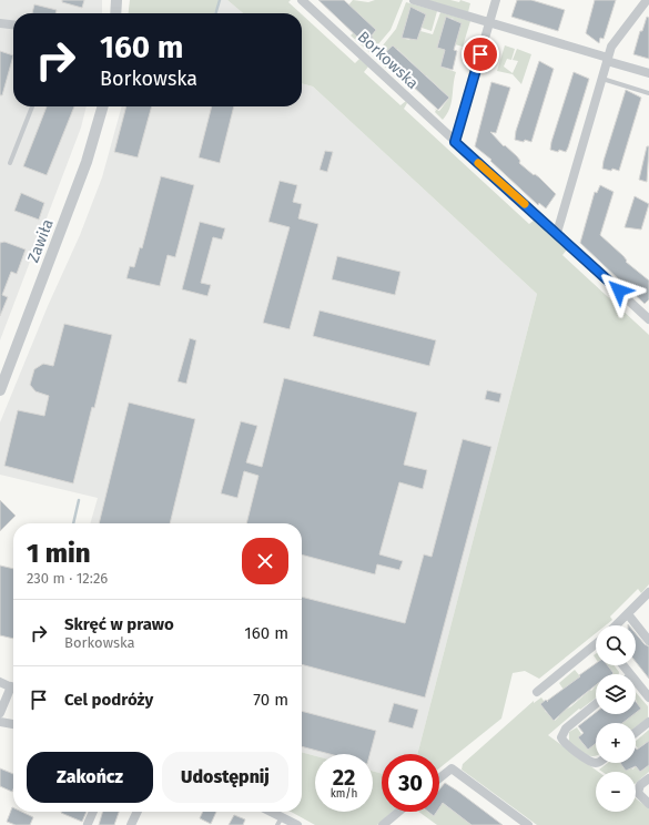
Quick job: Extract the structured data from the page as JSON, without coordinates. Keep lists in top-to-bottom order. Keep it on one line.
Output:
{"streets":{"street":["Borkowska","Zawiła"]},"page":{"turn":["160 m","Borkowska"],"heading":["1 min","230 m · 12:26"],"list":[{"name":"Skręć w prawo","note":"Borkowska","value":"160 m"},{"name":"Cel podróży","value":"70 m"}],"map_buttons":["+","−"],"buttons":["Zakończ","Udostępnij"],"speed":"22 km/h","limit":"30"}}
